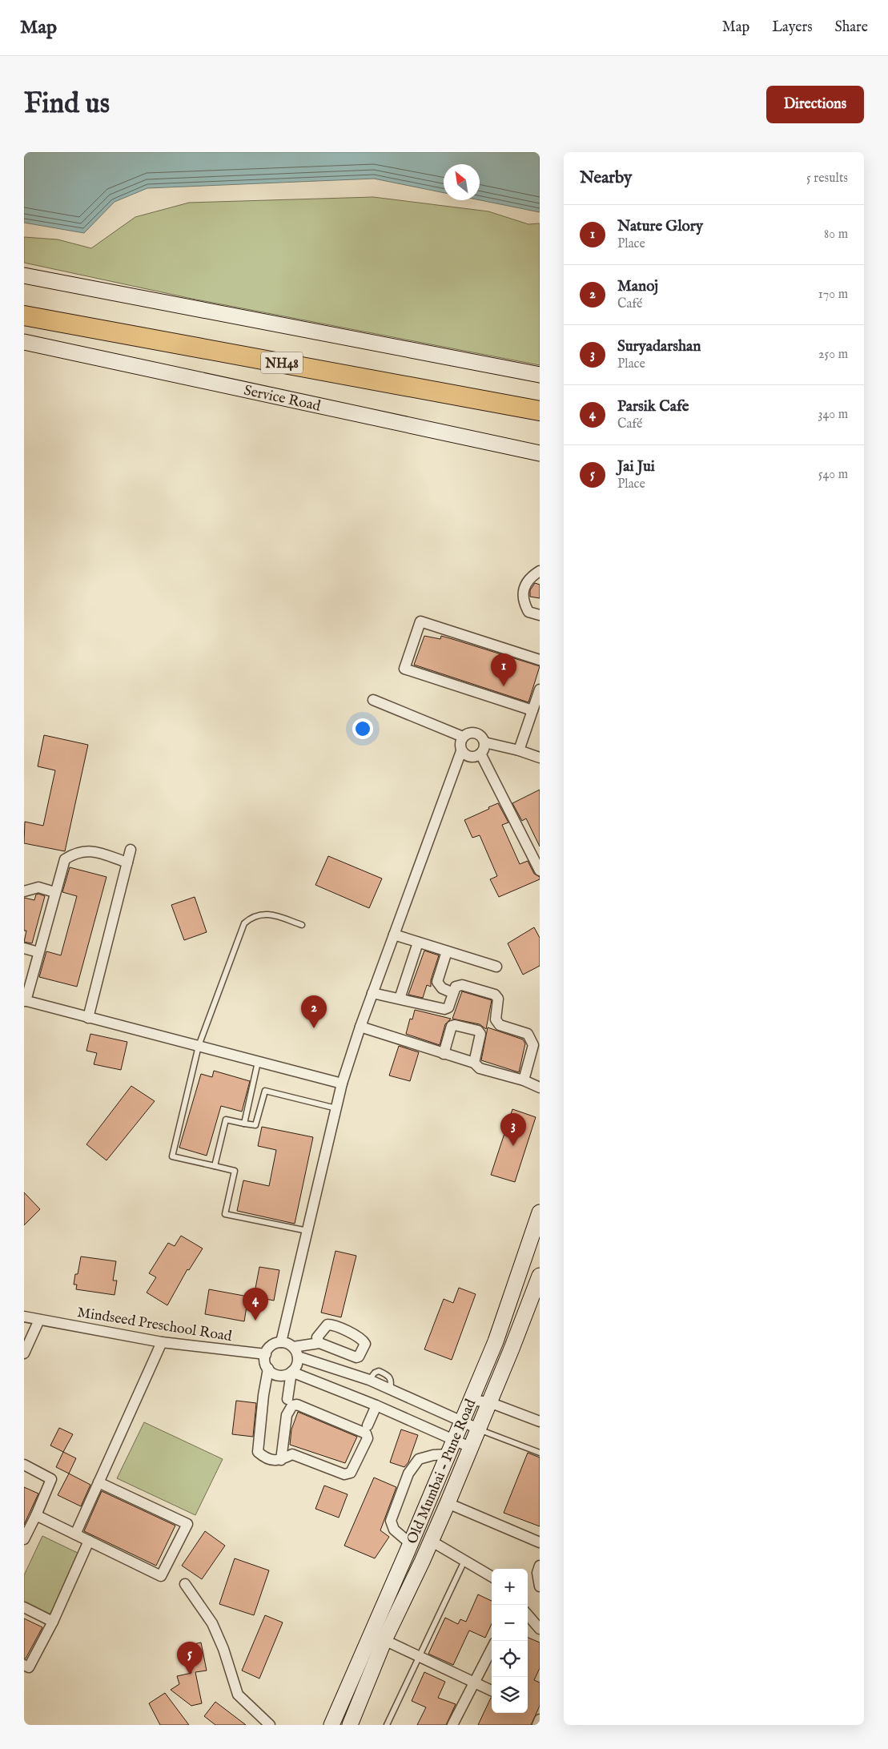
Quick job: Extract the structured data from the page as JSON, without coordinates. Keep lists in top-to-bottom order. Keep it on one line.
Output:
{"streets":{"highway":["NH48"],"main road":["Service Road","Old Mumbai - Pune Road"],"street":["Mindseed Preschool Road"]},"north":"top left","page":{"header":"Map","nav":["Map","Layers","Share"],"buttons":"Directions","title":"Find us","heading":["Nearby","5 results"],"list":[{"mark":"1","name":"Nature Glory","note":"Place","value":"80 m"},{"mark":"2","name":"Manoj","note":"Café","value":"170 m"},{"mark":"3","name":"Suryadarshan","note":"Place","value":"250 m"},{"mark":"4","name":"Parsik Cafe","note":"Café","value":"340 m"},{"mark":"5","name":"Jai Jui","note":"Place","value":"540 m"}],"pins":["1","2","3","4","5"],"map_buttons":["+","−"]}}
